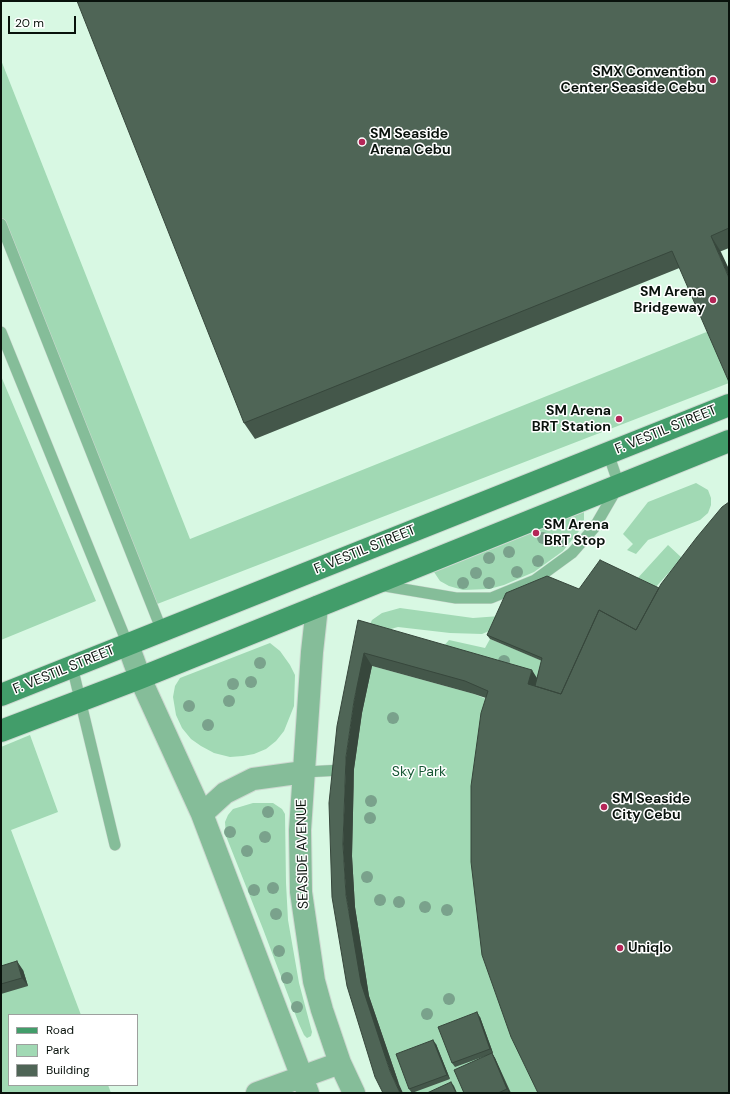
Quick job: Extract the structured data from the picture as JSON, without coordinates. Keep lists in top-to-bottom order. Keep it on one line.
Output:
{"streets":{"main road":["F. VESTIL STREET"],"street":["SEASIDE AVENUE"]},"parks":["Sky Park"],"places":["SMX Convention Center Seaside Cebu","SM Seaside Arena Cebu","SM Arena Bridgeway","SM Arena BRT Station","SM Arena BRT Stop","SM Seaside City Cebu","Uniqlo"],"legend":["Road","Park","Building"],"scale_bar":"20 m"}
